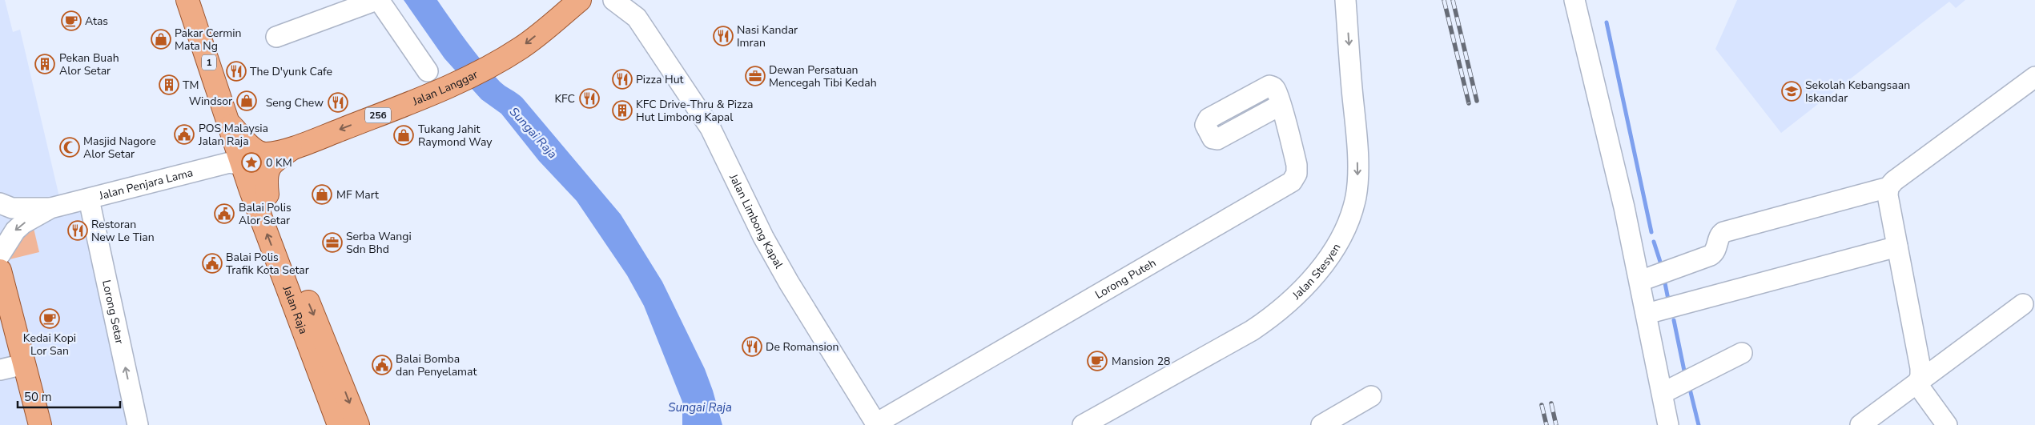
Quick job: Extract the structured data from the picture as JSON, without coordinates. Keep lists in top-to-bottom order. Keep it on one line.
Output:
{"streets":{"main road":["1","Jalan Langgar","256","Jalan Raja"],"street":["Jalan Penjara Lama","Jalan Limbong Kapal","Jalan Stesyen","Lorong Puteh","Lorong Setar"]},"crossings":[["1","Jalan Langgar"],["1","Jalan Penjara Lama"],["1","Jalan Raja"],["Jalan Langgar","Jalan Penjara Lama"],["Jalan Langgar","Jalan Raja"],["Jalan Penjara Lama","Jalan Raja"],["Jalan Penjara Lama","Lorong Setar"],["Jalan Limbong Kapal","Lorong Puteh"]],"one_way":["Jalan Langgar","Jalan Stesyen","Lorong Setar"],"water":["Sungai Raja"],"places":{"cafe":["Atas","Kedai Kopi Lor San","Mansion 28"],"restaurant":["Nasi Kandar Imran","The D'yunk Cafe","Pizza Hut","KFC","Seng Chew","Restoran New Le Tian","De Romansion"],"shop":["Pakar Cermin Mata Ng","Windsor","Tukang Jahit Raymond Way","MF Mart"],"building":["Pekan Buah Alor Setar","TM","KFC Drive-Thru & Pizza Hut Limbong Kapal"],"office":["Dewan Persatuan Mencegah Tibi Kedah","Serba Wangi Sdn Bhd"],"school or university":["Sekolah Kebangsaan Iskandar"],"public building":["POS Malaysia Jalan Raja","Balai Polis Alor Setar","Balai Polis Trafik Kota Setar","Balai Bomba dan Penyelamat"],"mosque":["Masjid Nagore Alor Setar"],"place":["0 KM"]},"scale_bar":"50 m"}
